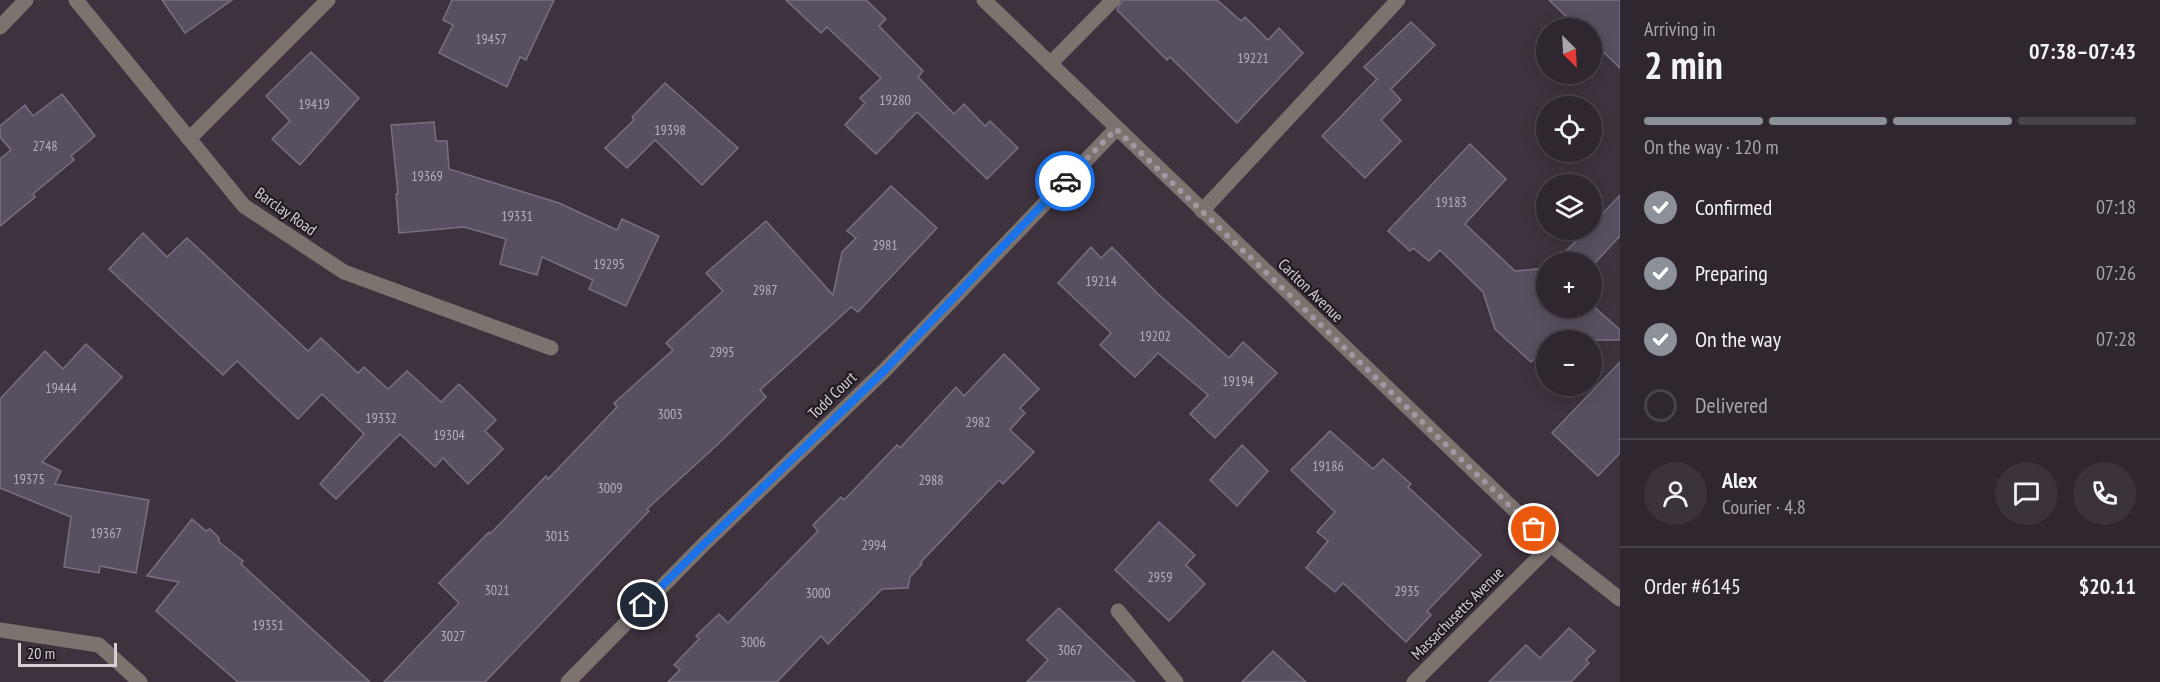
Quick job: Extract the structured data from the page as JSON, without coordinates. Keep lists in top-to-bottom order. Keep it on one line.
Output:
{"streets":{"street":["Barclay Road","Carlton Avenue","Todd Court","Massachusetts Avenue"]},"crossings":[["Carlton Avenue","Todd Court"],["Carlton Avenue","Massachusetts Avenue"]],"house_numbers":["19457","19221","19280","19419","19398","2748","19369","19183","19331","2981","19295","19214","2987","19202","2995","19194","19444","3003","19332","2982","19304","19186","19375","2988","3009","19367","3015","2994","2959","3021","2935","3000","19351","3027","3006","3067"],"scale_bar":"20 m","north":"bottom right","page":{"heading":["2 min","Arriving in","07:38–07:43"],"panel":["Alex","Courier · 4.8","Order #6145","$20.11"],"map_buttons":["+","−"],"bar":"On the way · 120 m","list":[["Confirmed","07:18"],["Preparing","07:26"],["On the way","07:28"],"Delivered"],"scale":"20 m"}}
